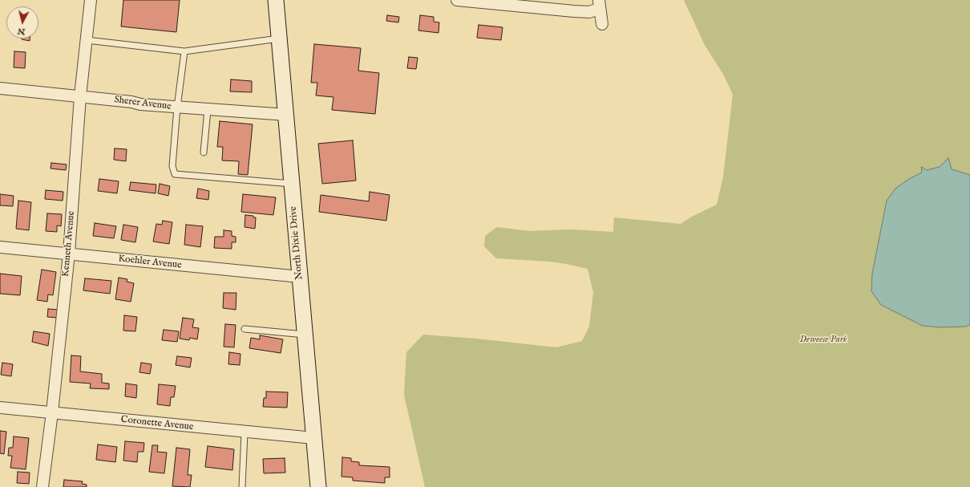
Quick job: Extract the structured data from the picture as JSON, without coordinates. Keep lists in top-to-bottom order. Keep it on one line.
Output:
{"streets":{"main road":["North Dixie Drive"],"street":["Sherer Avenue","Kenneth Avenue","Koehler Avenue","Coronette Avenue"]},"crossings":[["Sherer Avenue","North Dixie Drive"],["Sherer Avenue","Kenneth Avenue"],["North Dixie Drive","Koehler Avenue"],["North Dixie Drive","Coronette Avenue"],["Kenneth Avenue","Koehler Avenue"],["Kenneth Avenue","Coronette Avenue"]],"parks":["Deweese Park"],"north":"bottom"}
